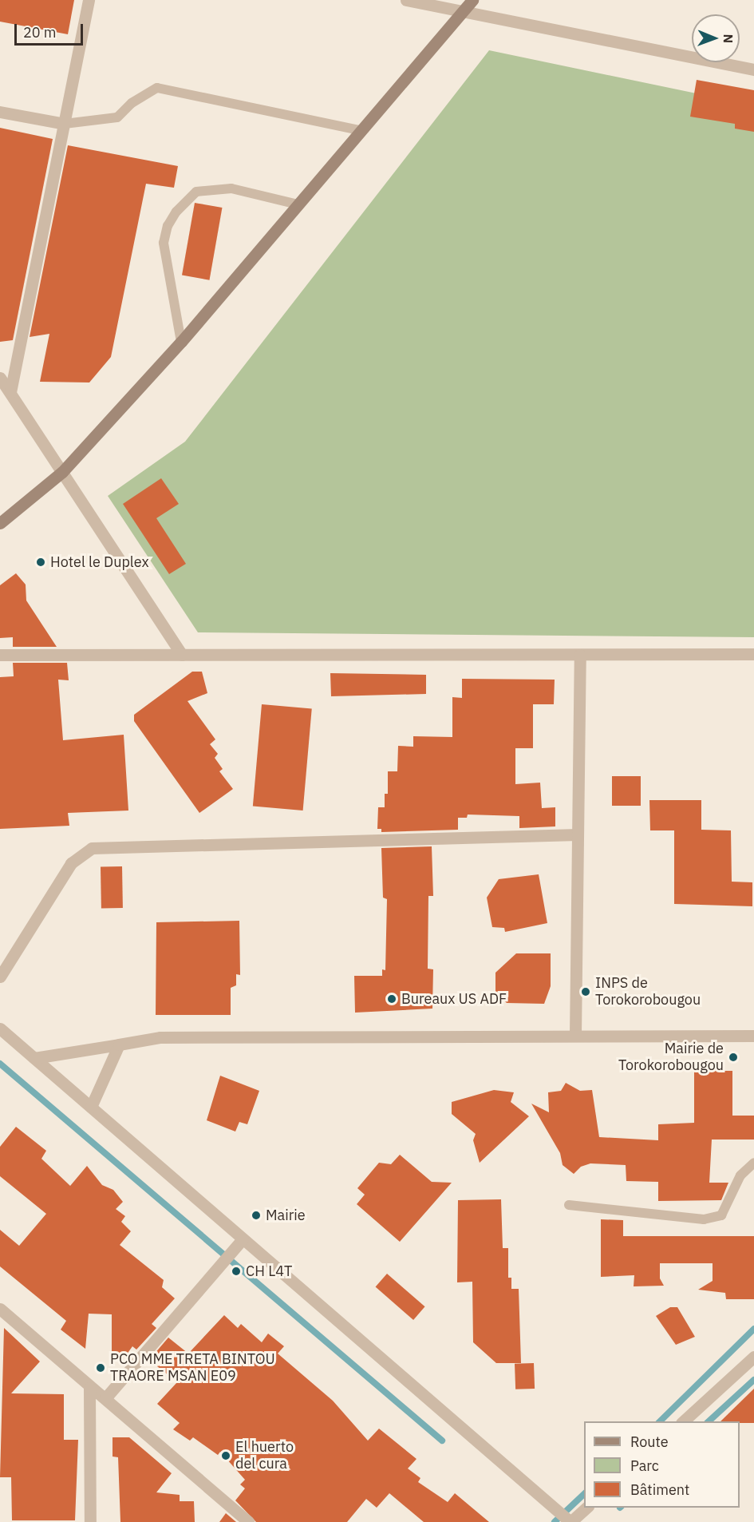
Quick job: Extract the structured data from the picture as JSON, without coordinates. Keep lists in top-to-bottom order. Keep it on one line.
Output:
{"places":["Hotel le Duplex","INPS de Torokorobougou","Bureaux US ADF","Mairie de Torokorobougou","Mairie","CH L4T","PCO MME TRETA BINTOU TRAORE MSAN E09","El huerto del cura"],"legend":["Route","Parc","Bâtiment"],"scale_bar":"20 m","north":"right"}
